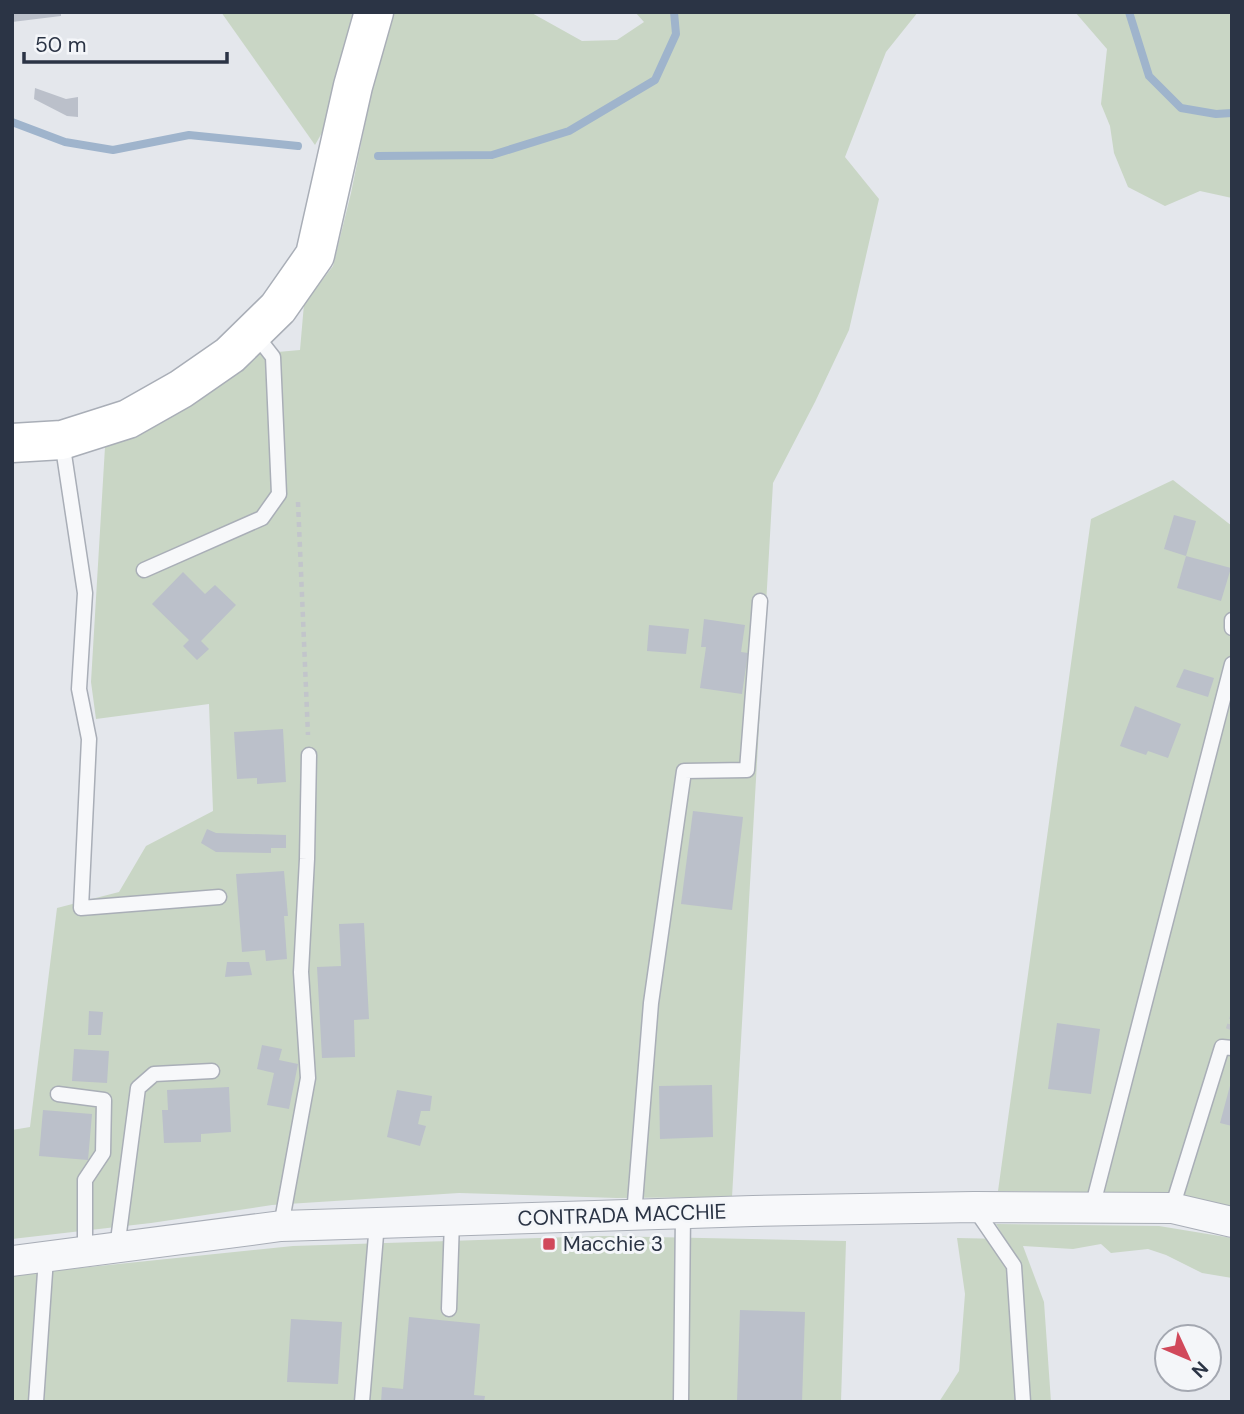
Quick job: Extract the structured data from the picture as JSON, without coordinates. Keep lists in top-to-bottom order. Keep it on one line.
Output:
{"streets":{"street":["CONTRADA MACCHIE"]},"places":{"transit":["Macchie 3"]},"scale_bar":"50 m","north":"bottom right"}
